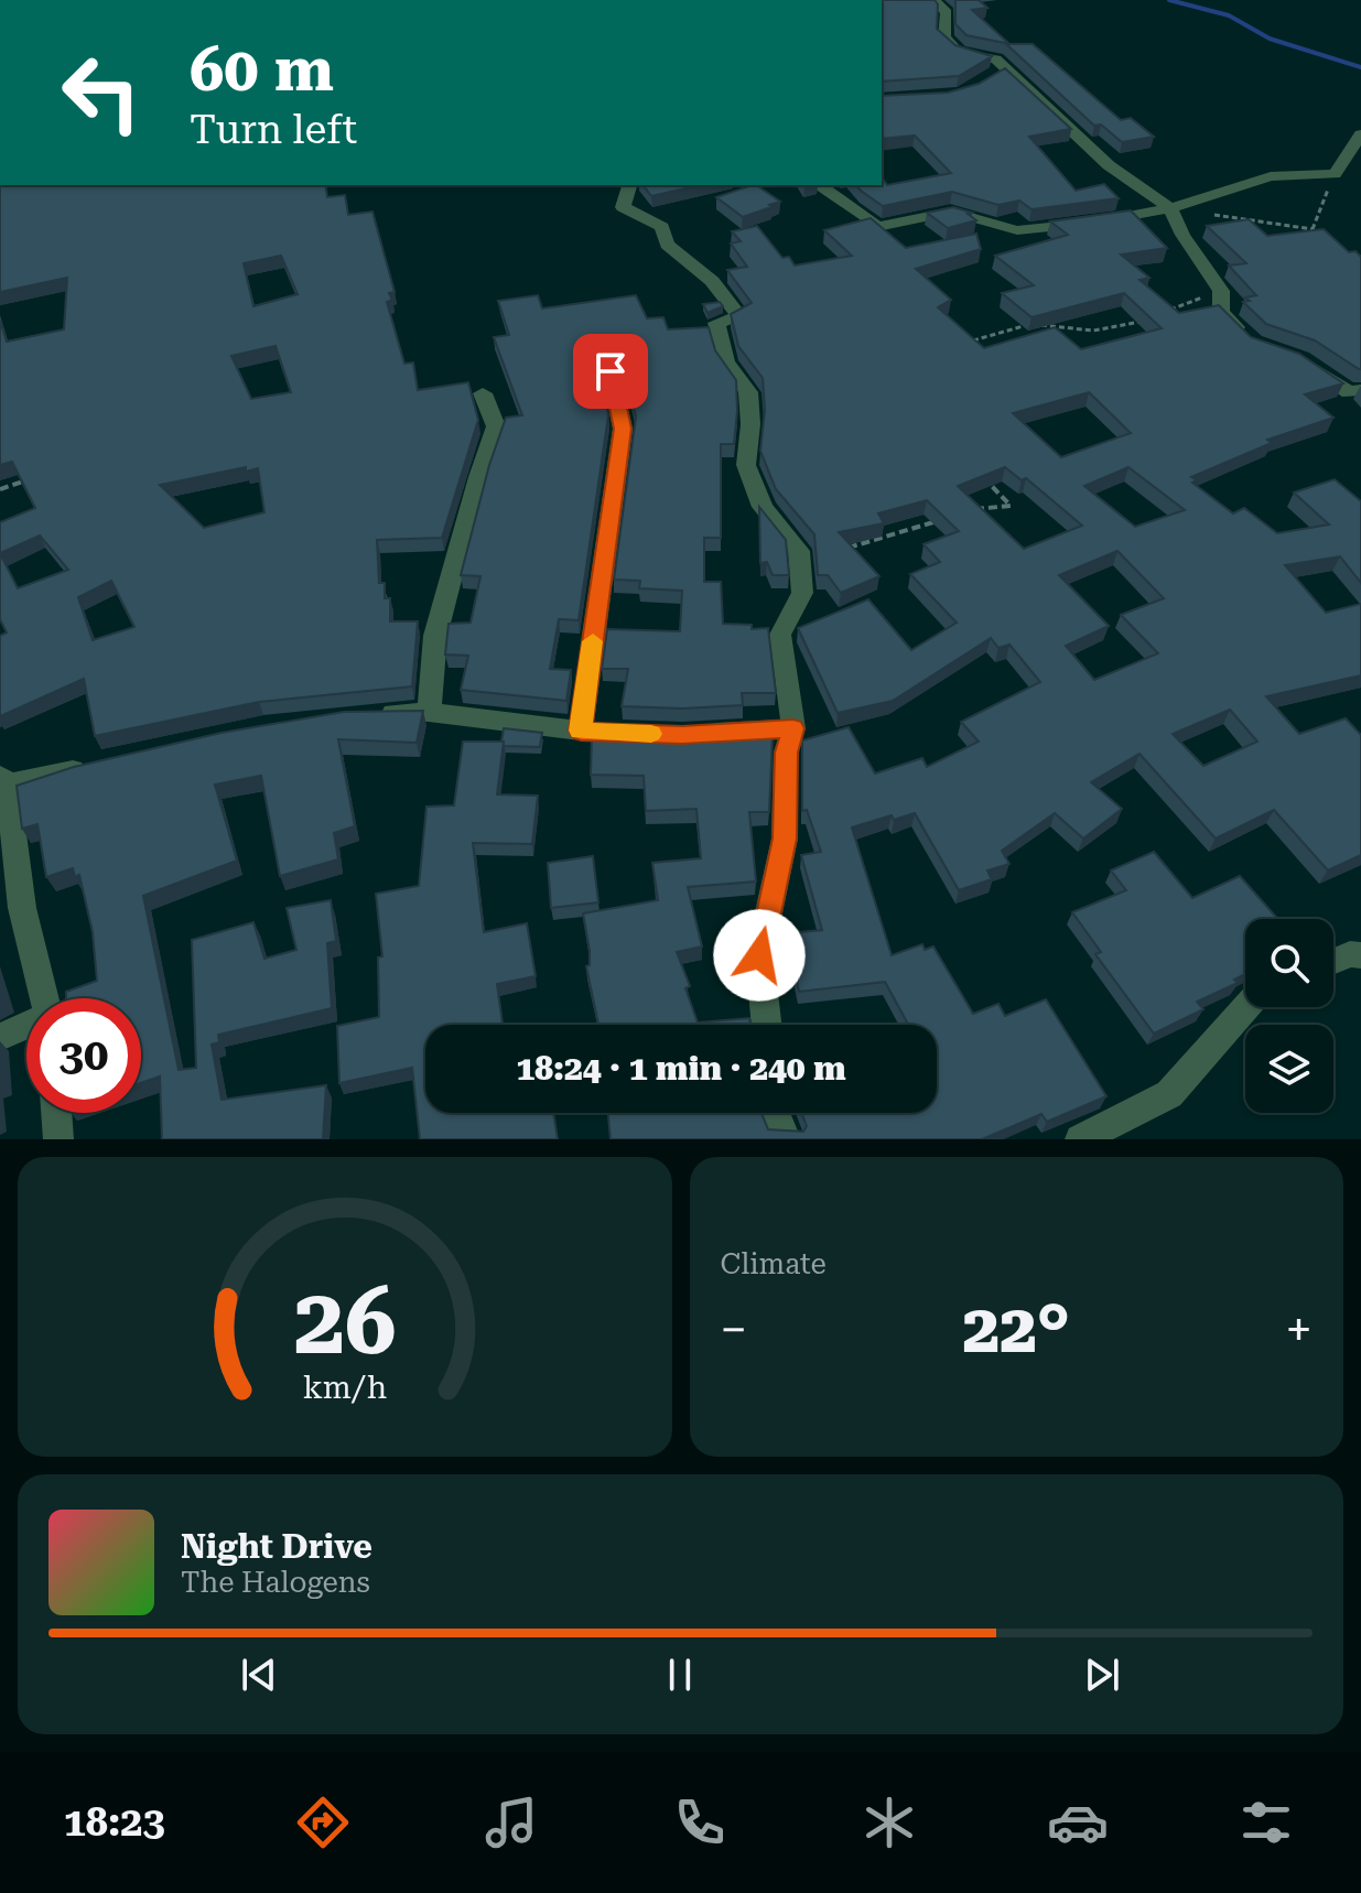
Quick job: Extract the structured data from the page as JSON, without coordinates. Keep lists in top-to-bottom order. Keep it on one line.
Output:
{"page":{"turn":["60 m","Turn left"],"limit":"30","trip":"18:24 · 1 min · 240 m","tile":"Climate","heat":["−","22°","+"],"song":["Night Drive","The Halogens"],"tabs":"18:23","gauge":["26","km/h"]}}
